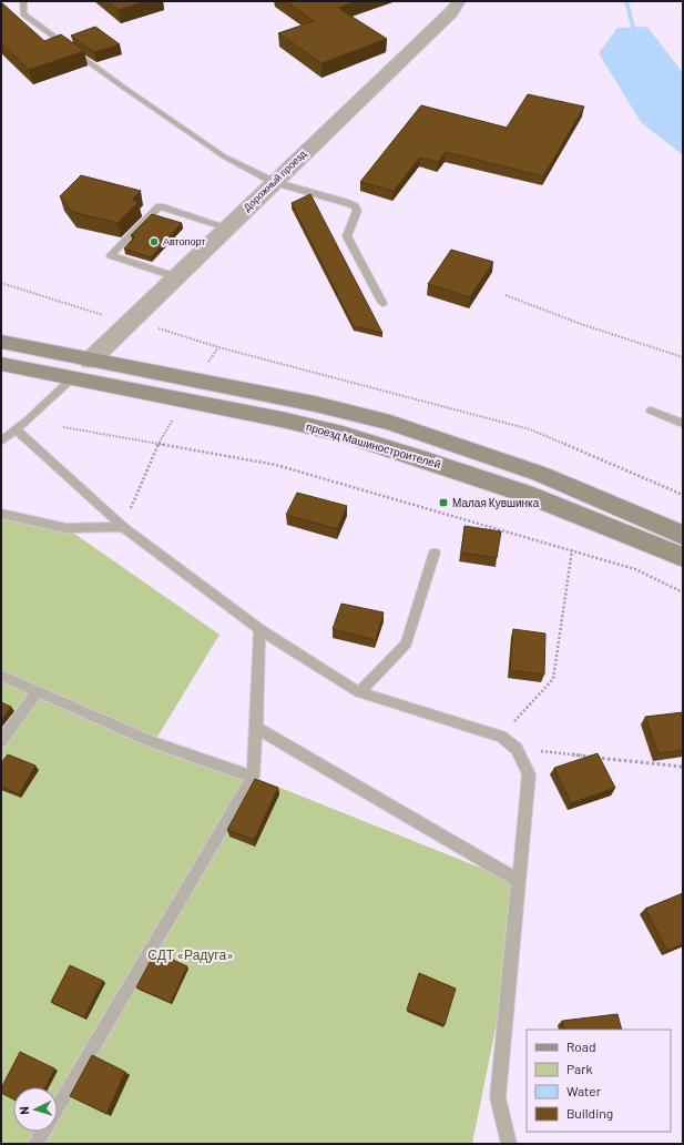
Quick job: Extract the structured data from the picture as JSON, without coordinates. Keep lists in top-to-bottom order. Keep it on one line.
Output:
{"streets":{"main road":["проезд Машиностроителей"],"street":["Дорожный проезд"]},"crossings":[["Дорожный проезд","проезд Машиностроителей"]],"parks":["СДТ «Радуга»"],"places":{"other":["Автопорт"],"transit":["Малая Кувшинка"]},"legend":["Road","Park","Water","Building"],"north":"left"}
